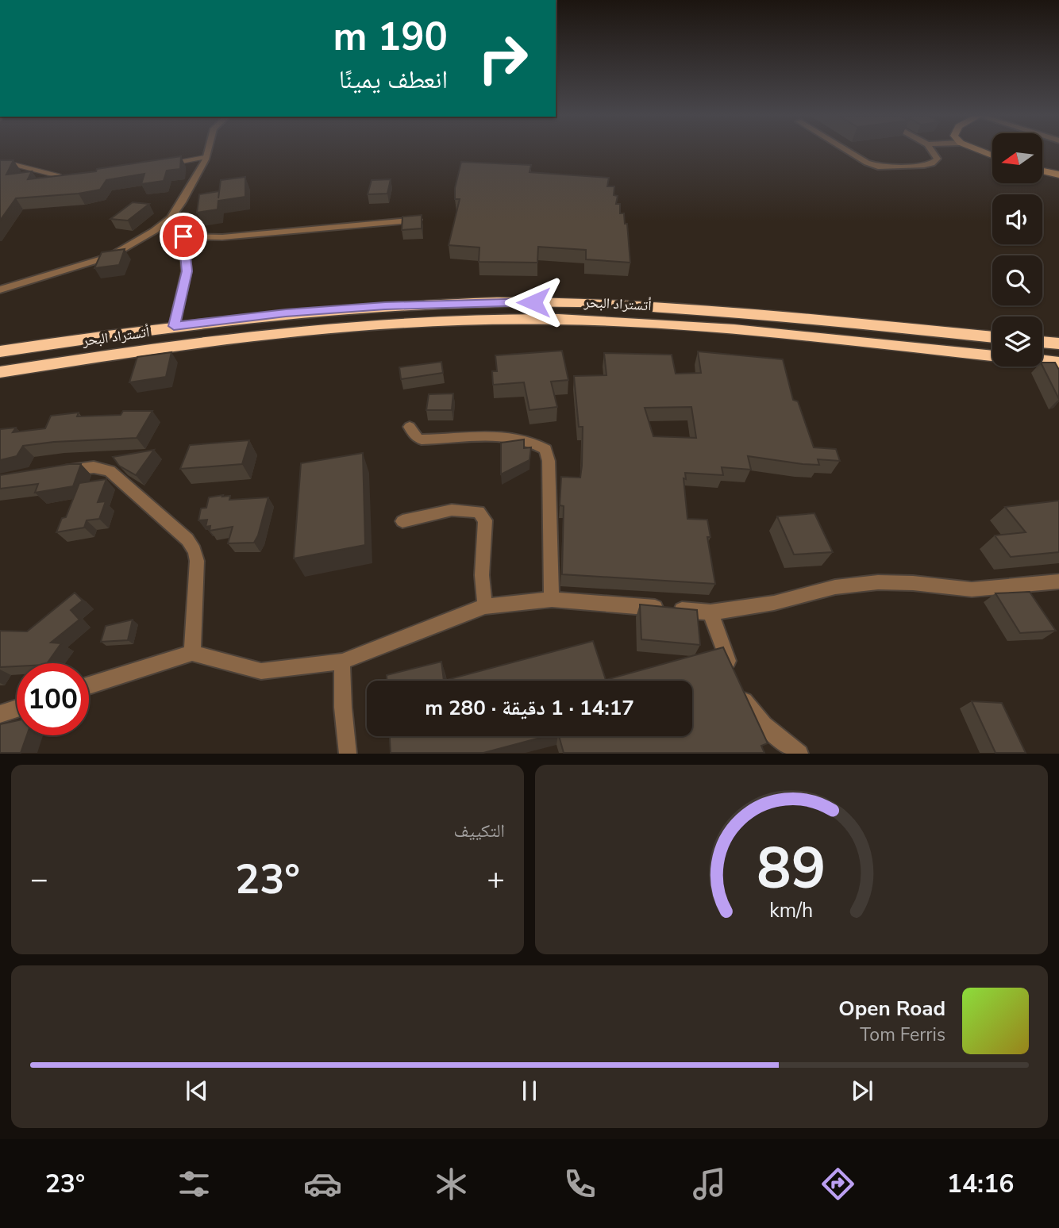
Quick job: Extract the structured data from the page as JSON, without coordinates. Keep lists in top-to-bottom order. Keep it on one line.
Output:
{"streets":{"highway":["أتستراد البحر"]},"north":"left","page":{"turn":["190 m","انعطف يمينًا"],"limit":"100","trip":"14:17 · 1 دقيقة · 280 m","tile":"التكييف","heat":["−","23°","+"],"song":["Open Road","Tom Ferris"],"tabs":["14:16","23°"],"gauge":["89","km/h"]}}
